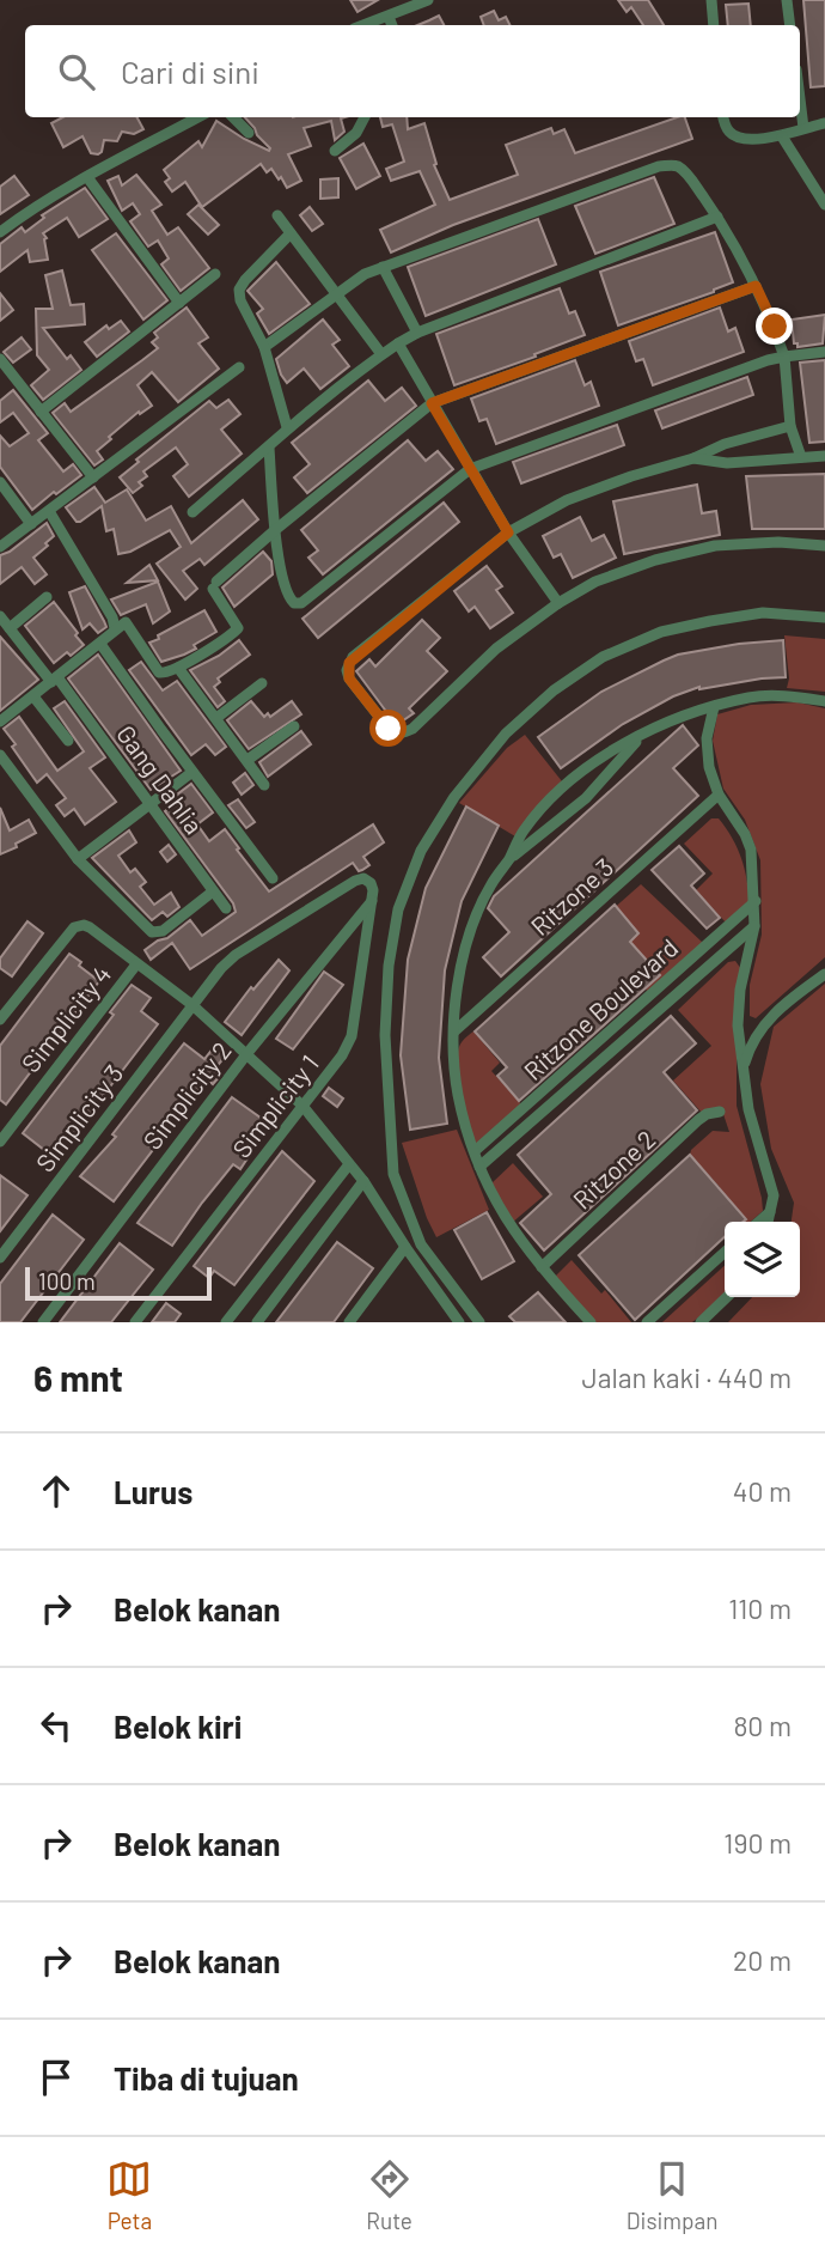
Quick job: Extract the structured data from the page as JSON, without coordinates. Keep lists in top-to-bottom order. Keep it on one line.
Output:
{"streets":{"street":["Gang Dahlia","Ritzone 3","Ritzone Boulevard","Simplicity 4","Simplicity 2","Simplicity 1","Simplicity 3","Ritzone 2"]},"crossings":[["Simplicity 2","Simplicity 1"],["Simplicity 1","Simplicity 3"]],"scale_bar":"100 m","page":{"search":"Cari di sini","scale":"100 m","heading":["6 mnt","Jalan kaki · 440 m"],"list":[["Lurus","40 m"],["Belok kanan","110 m"],["Belok kiri","80 m"],["Belok kanan","190 m"],["Belok kanan","20 m"],"Tiba di tujuan"],"nav":["Peta","Rute","Disimpan"]}}
